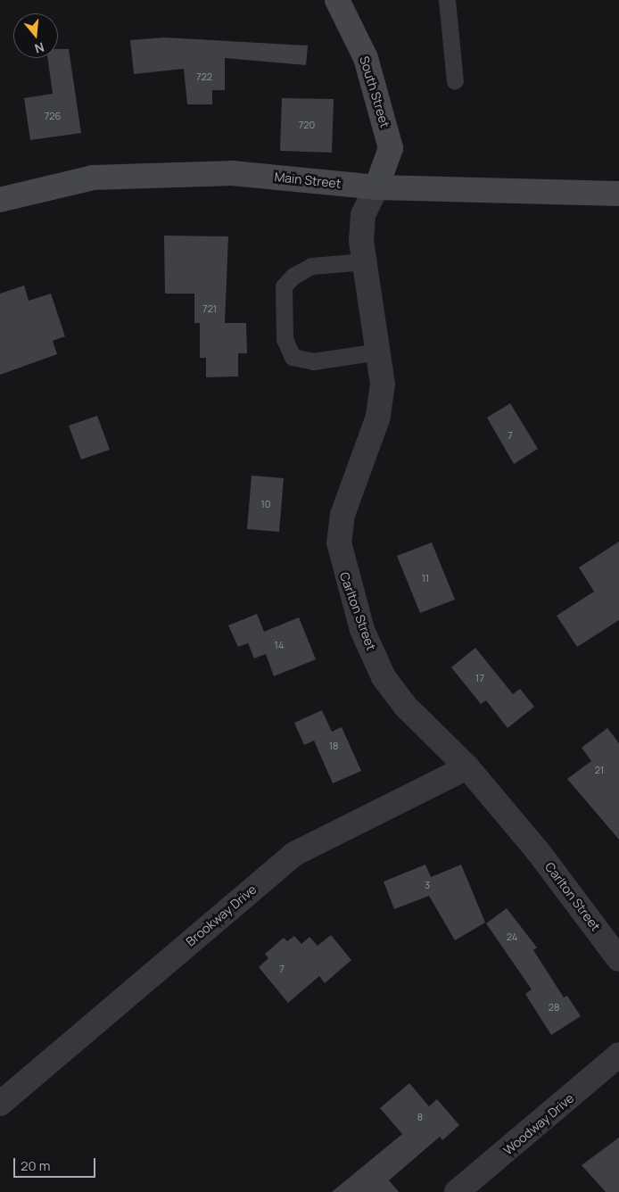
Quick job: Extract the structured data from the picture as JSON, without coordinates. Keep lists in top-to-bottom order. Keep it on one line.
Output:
{"streets":{"main road":["South Street","Main Street"],"street":["Carlton Street","Brookway Drive","Woodway Drive"]},"crossings":[["South Street","Main Street"],["South Street","Carlton Street"],["Main Street","Carlton Street"],["Carlton Street","Brookway Drive"]],"house_numbers":["722","726","720","721","7","10","11","14","17","18","21","3","24","7","28","8"],"scale_bar":"20 m","north":"bottom"}
